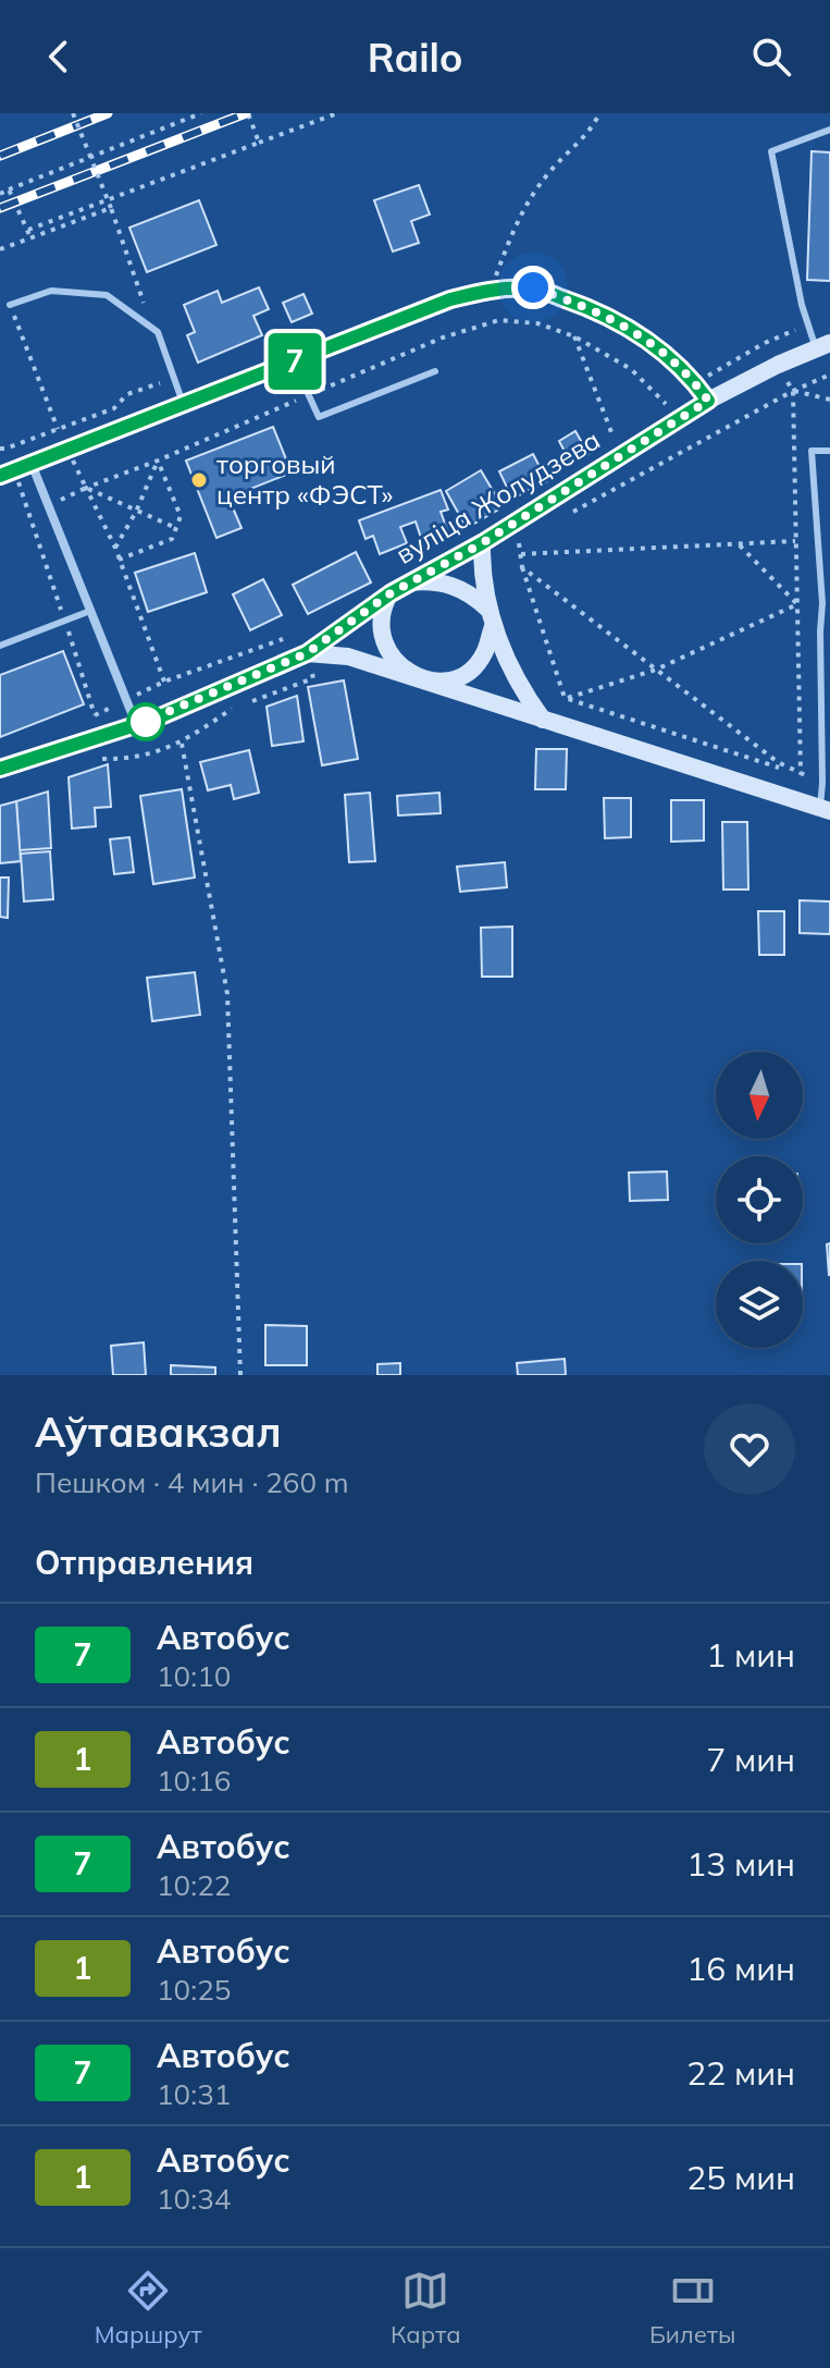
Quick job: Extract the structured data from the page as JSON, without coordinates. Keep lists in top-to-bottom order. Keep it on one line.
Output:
{"streets":{"street":["вуліца Жолудзева"]},"places":["торговый центр «ФЭСТ»"],"lines":["bus line 7"],"north":"bottom","page":{"header":"Railo","on_map":"7","heading":[["Аўтавакзал","Пешком · 4 мин · 260 m"],"Отправления"],"list":[{"mark":"7","name":"Автобус","note":"10:10","value":"1 мин"},{"mark":"1","name":"Автобус","note":"10:16","value":"7 мин"},{"mark":"7","name":"Автобус","note":"10:22","value":"13 мин"},{"mark":"1","name":"Автобус","note":"10:25","value":"16 мин"},{"mark":"7","name":"Автобус","note":"10:31","value":"22 мин"},{"mark":"1","name":"Автобус","note":"10:34","value":"25 мин"}],"tabs":["Маршрут","Карта","Билеты"]}}
